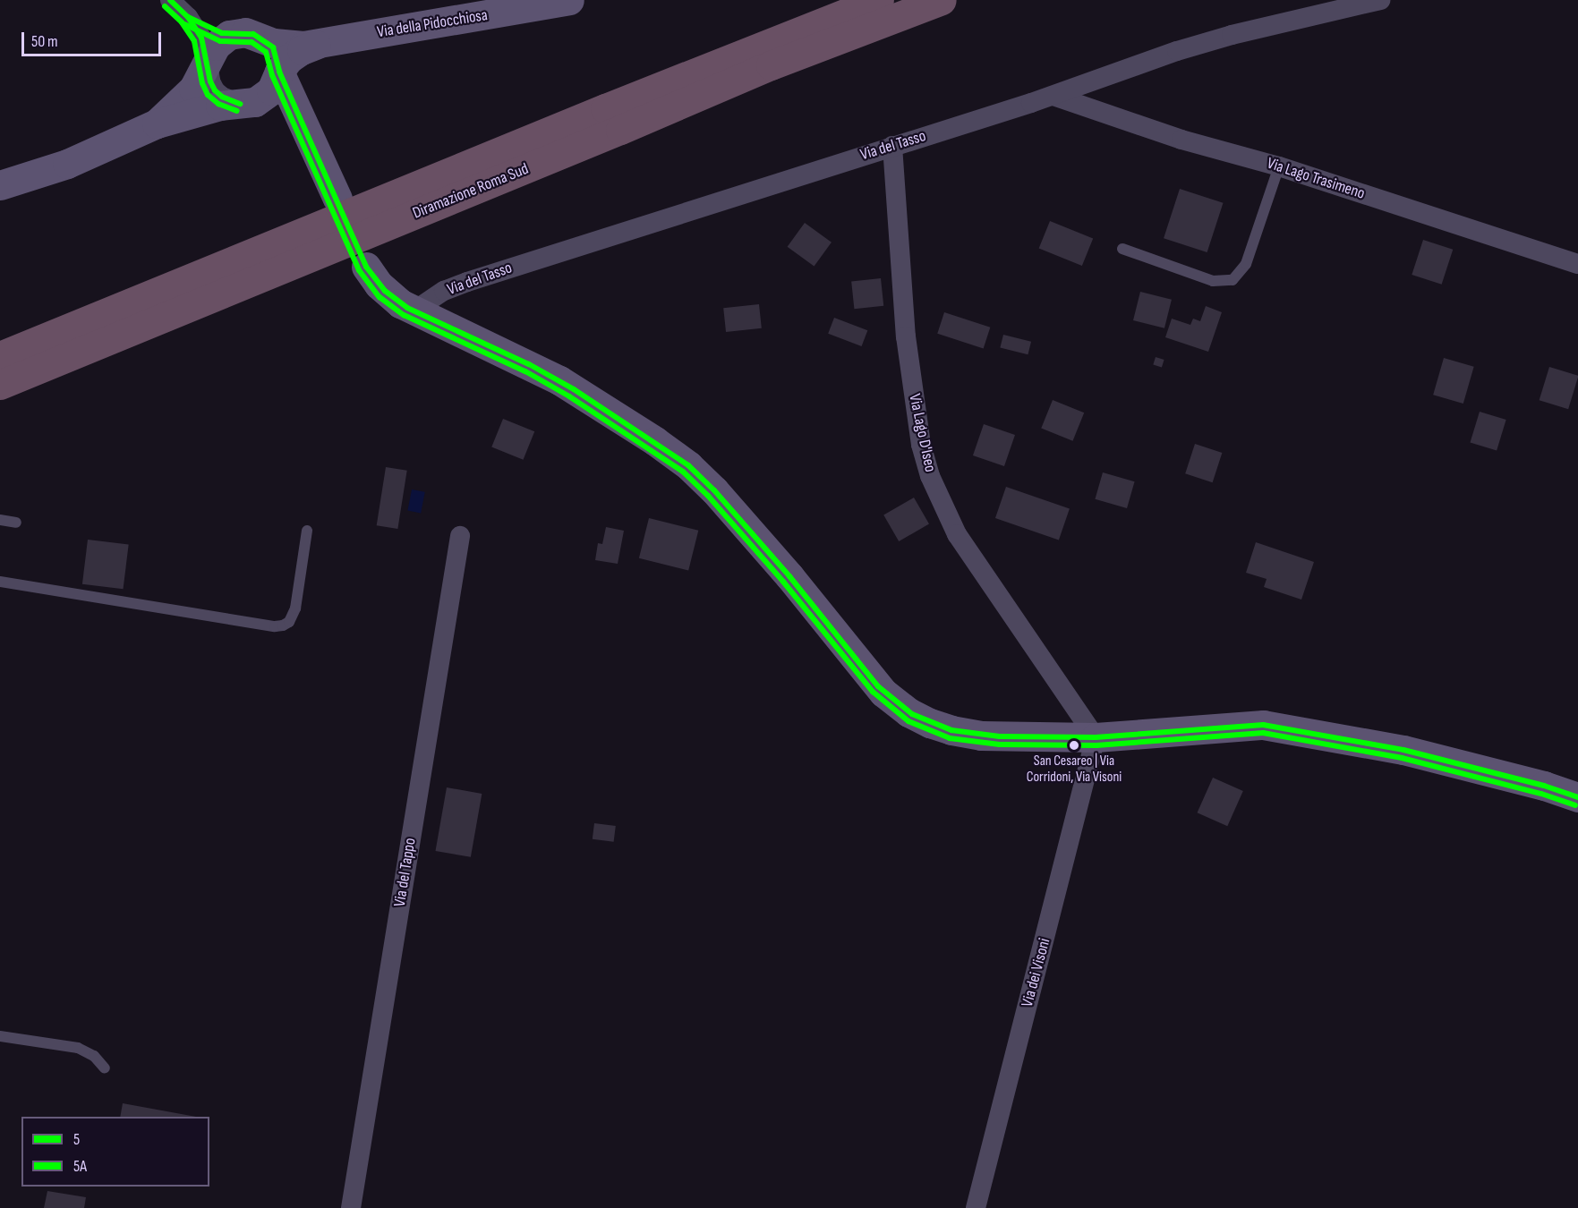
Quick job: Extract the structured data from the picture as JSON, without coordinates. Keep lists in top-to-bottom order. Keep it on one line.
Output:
{"streets":{"highway":["Diramazione Roma Sud"],"street":["Via della Pidocchiosa","Via del Tasso","Via Lago Trasimeno","Via Lago D'Iseo","Via del Tappo","Via dei Visoni"]},"crossings":[["Via del Tasso","Via Lago Trasimeno"],["Via del Tasso","Via Lago D'Iseo"],["Via Lago D'Iseo","Via dei Visoni"]],"places":["San Cesareo | Via Corridoni, Via Visoni"],"lines":["transit line 5","transit line 5A"],"legend":["5","5A"],"scale_bar":"50 m"}
